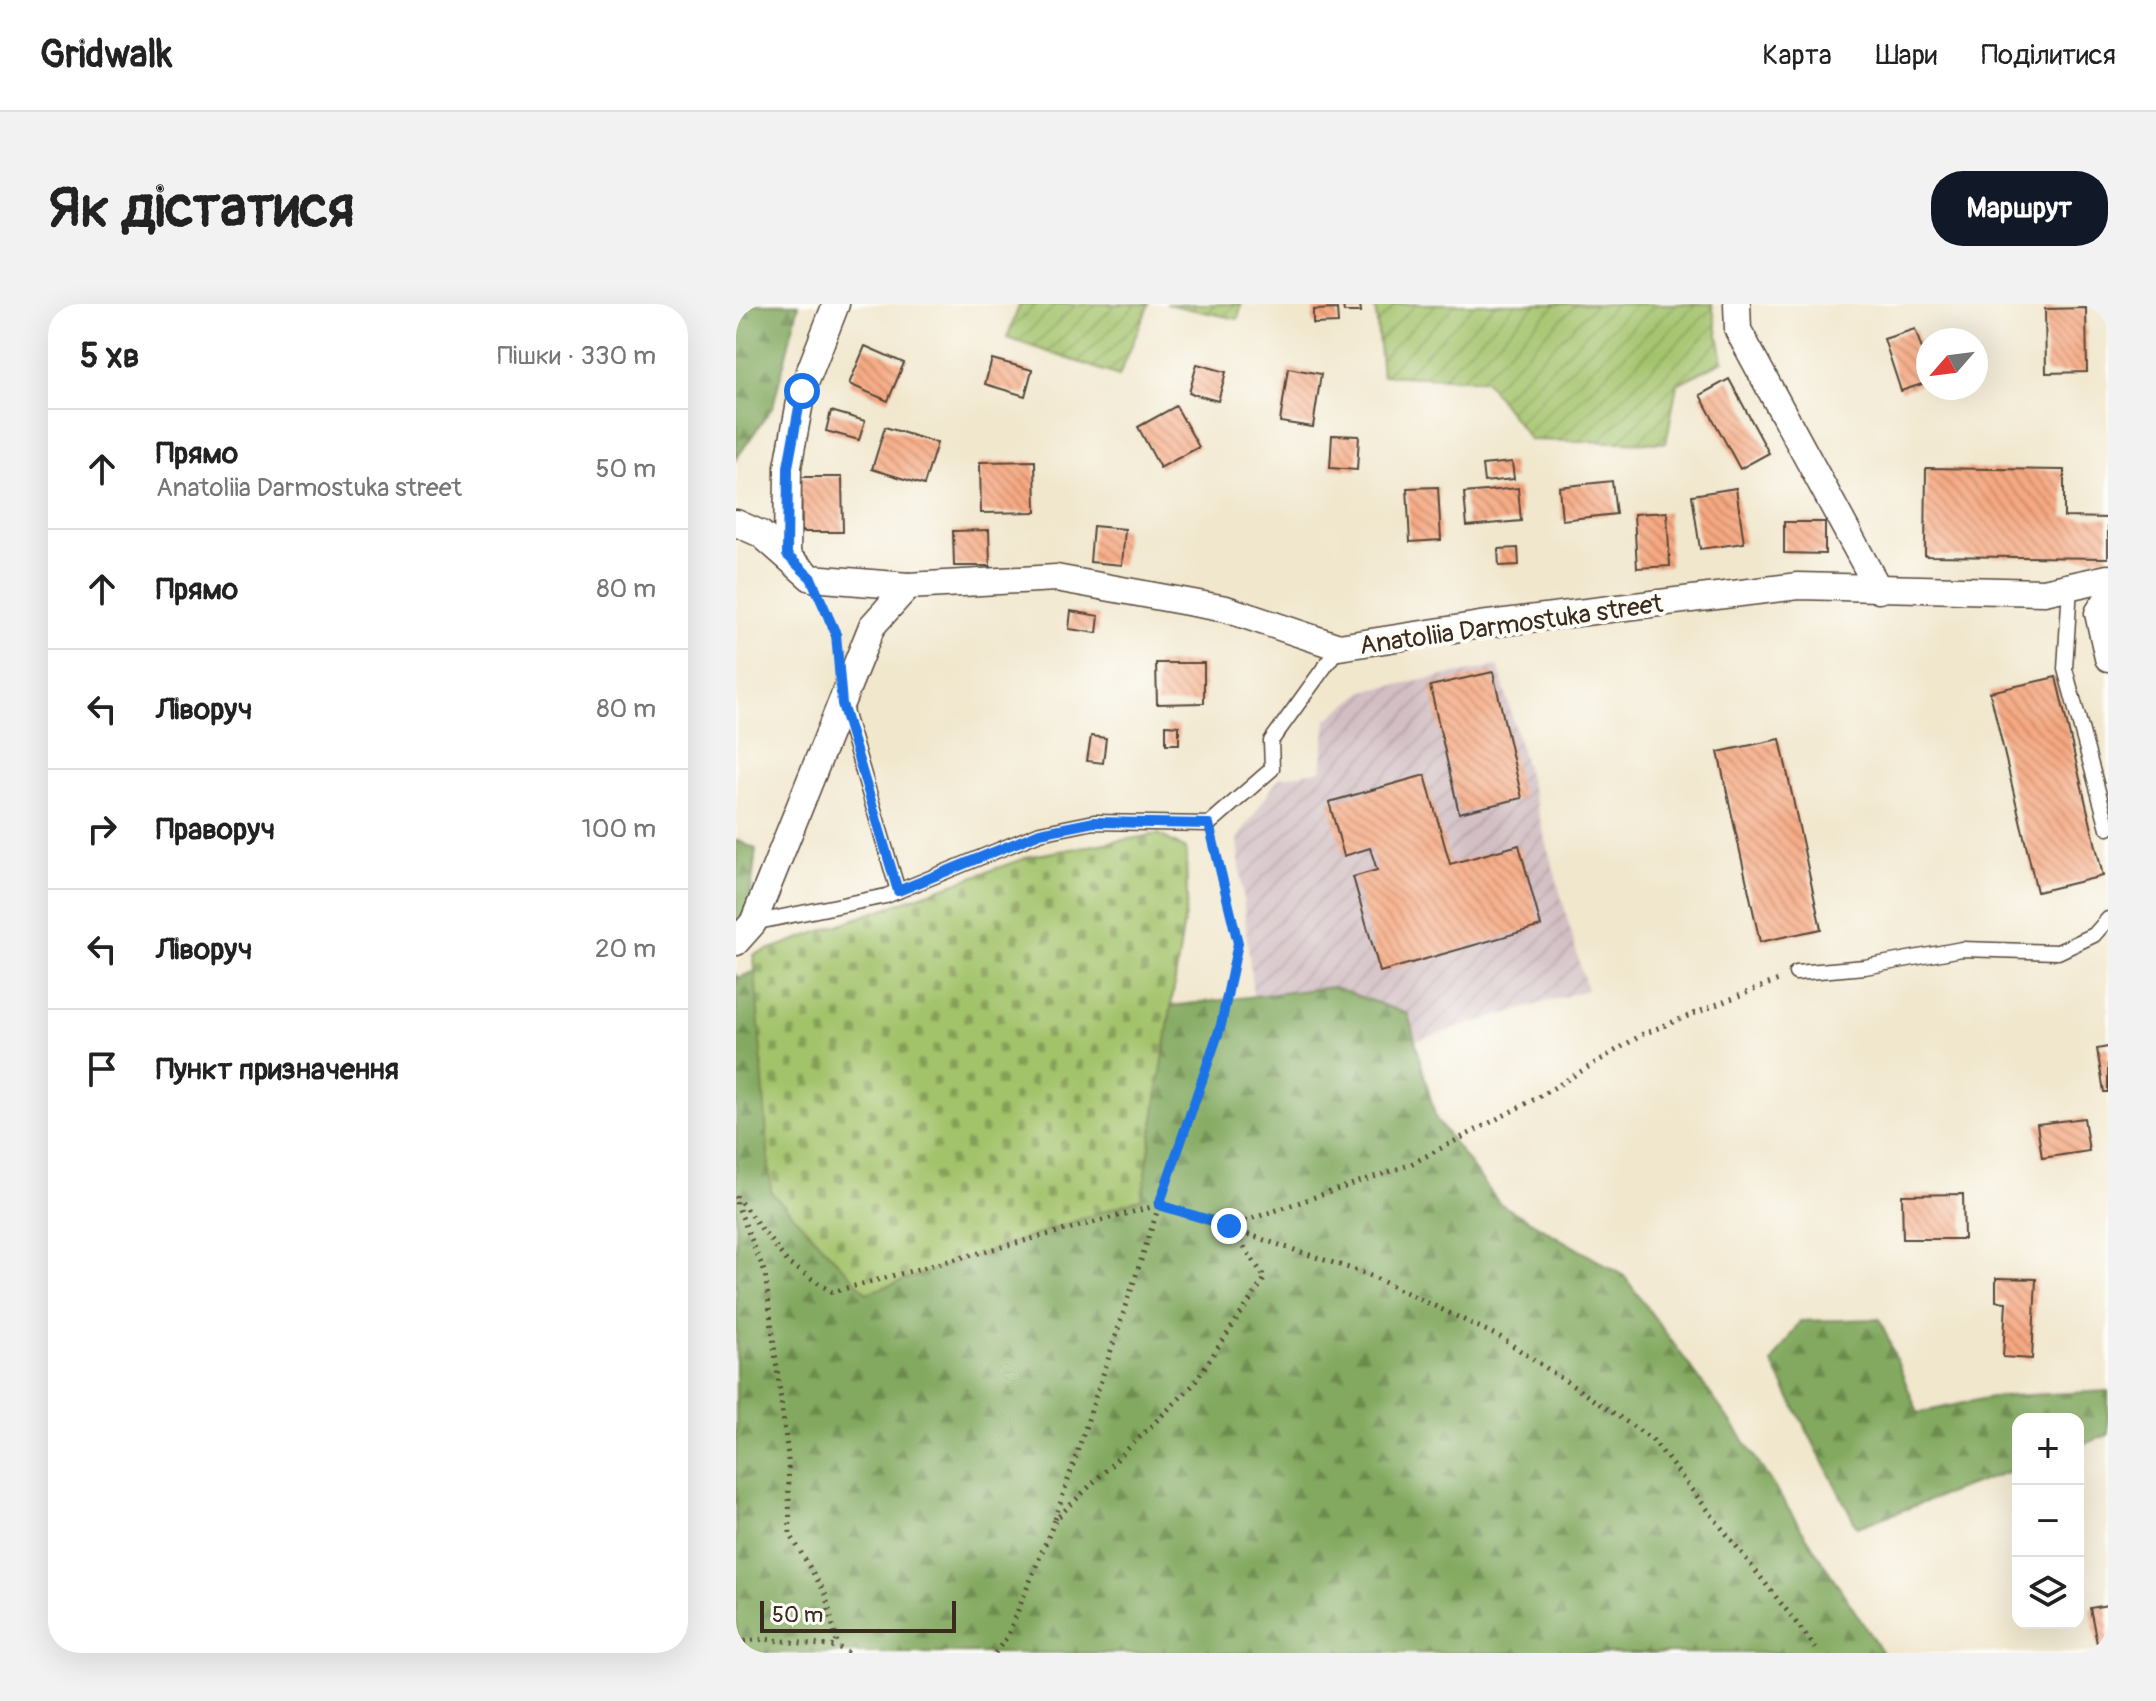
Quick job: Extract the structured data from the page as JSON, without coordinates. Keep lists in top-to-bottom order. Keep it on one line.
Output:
{"streets":{"street":["Anatoliia Darmostuka street"]},"scale_bar":"50 m","north":"bottom left","page":{"header":"Gridwalk","nav":["Карта","Шари","Поділитися"],"buttons":"Маршрут","title":"Як дістатися","heading":["5 хв","Пішки · 330 m"],"list":[["Прямо","Anatoliia Darmostuka street","50 m"],["Прямо","80 m"],["Ліворуч","80 m"],["Праворуч","100 m"],["Ліворуч","20 m"],"Пункт призначення"],"map_buttons":["+","−"],"scale":"50 m"}}
